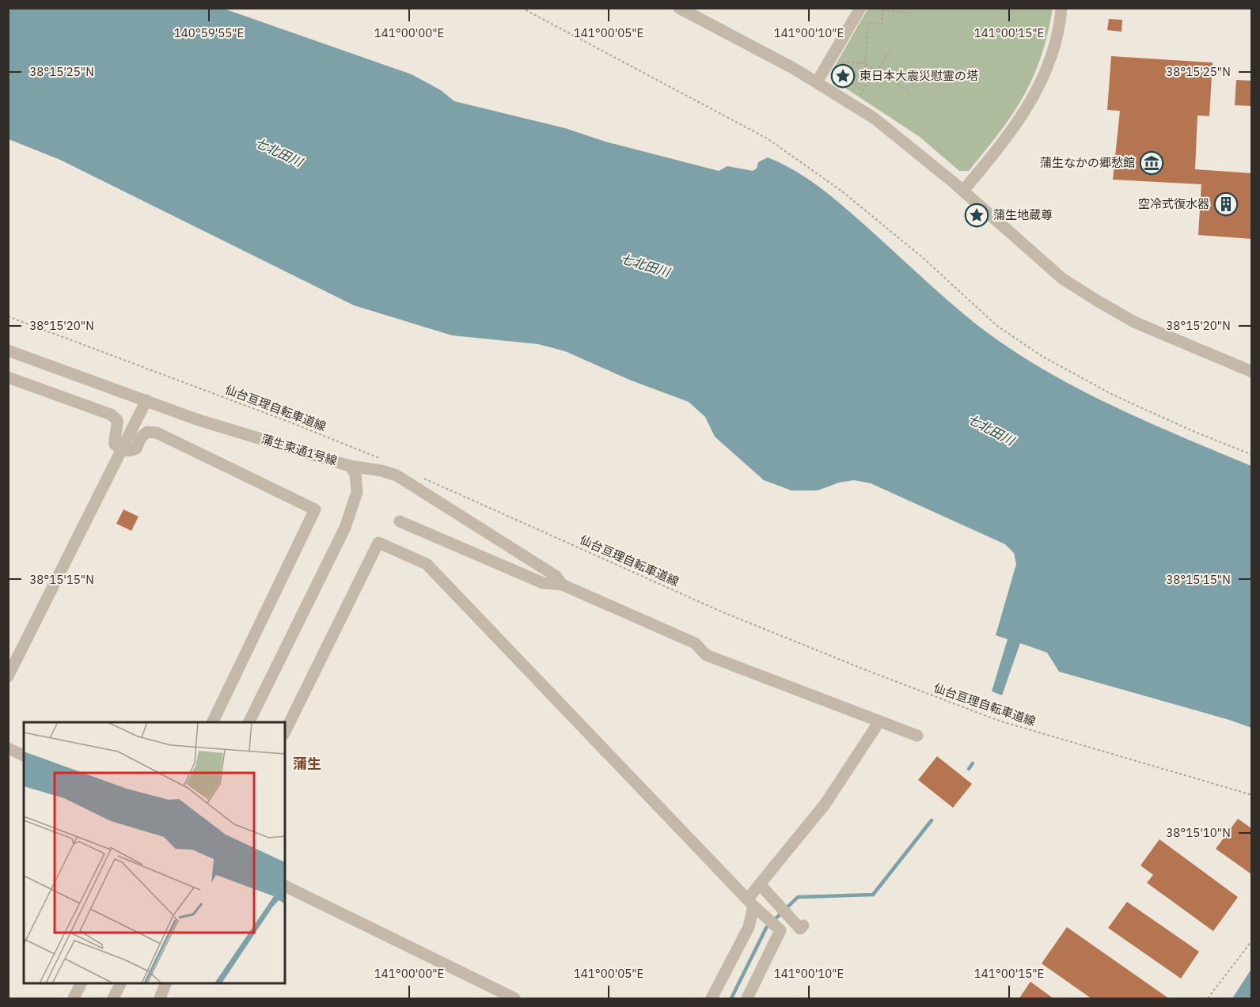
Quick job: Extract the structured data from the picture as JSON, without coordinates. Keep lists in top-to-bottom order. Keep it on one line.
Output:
{"streets":{"street":["蒲生東通1号線"],"path":["仙台亘理自転車道線"]},"districts":["蒲生"],"water":["七北田川"],"places":{"place":["東日本大震災慰霊の塔","蒲生地蔵尊"],"museum":["蒲生なかの郷愁館"],"building":["空冷式復水器"]},"coordinates":["140°59'55\"E","141°00'00\"E","141°00'05\"E","141°00'10\"E","141°00'15\"E","38°15'25\"N","38°15'20\"N","38°15'15\"N","38°15'10\"N"]}
